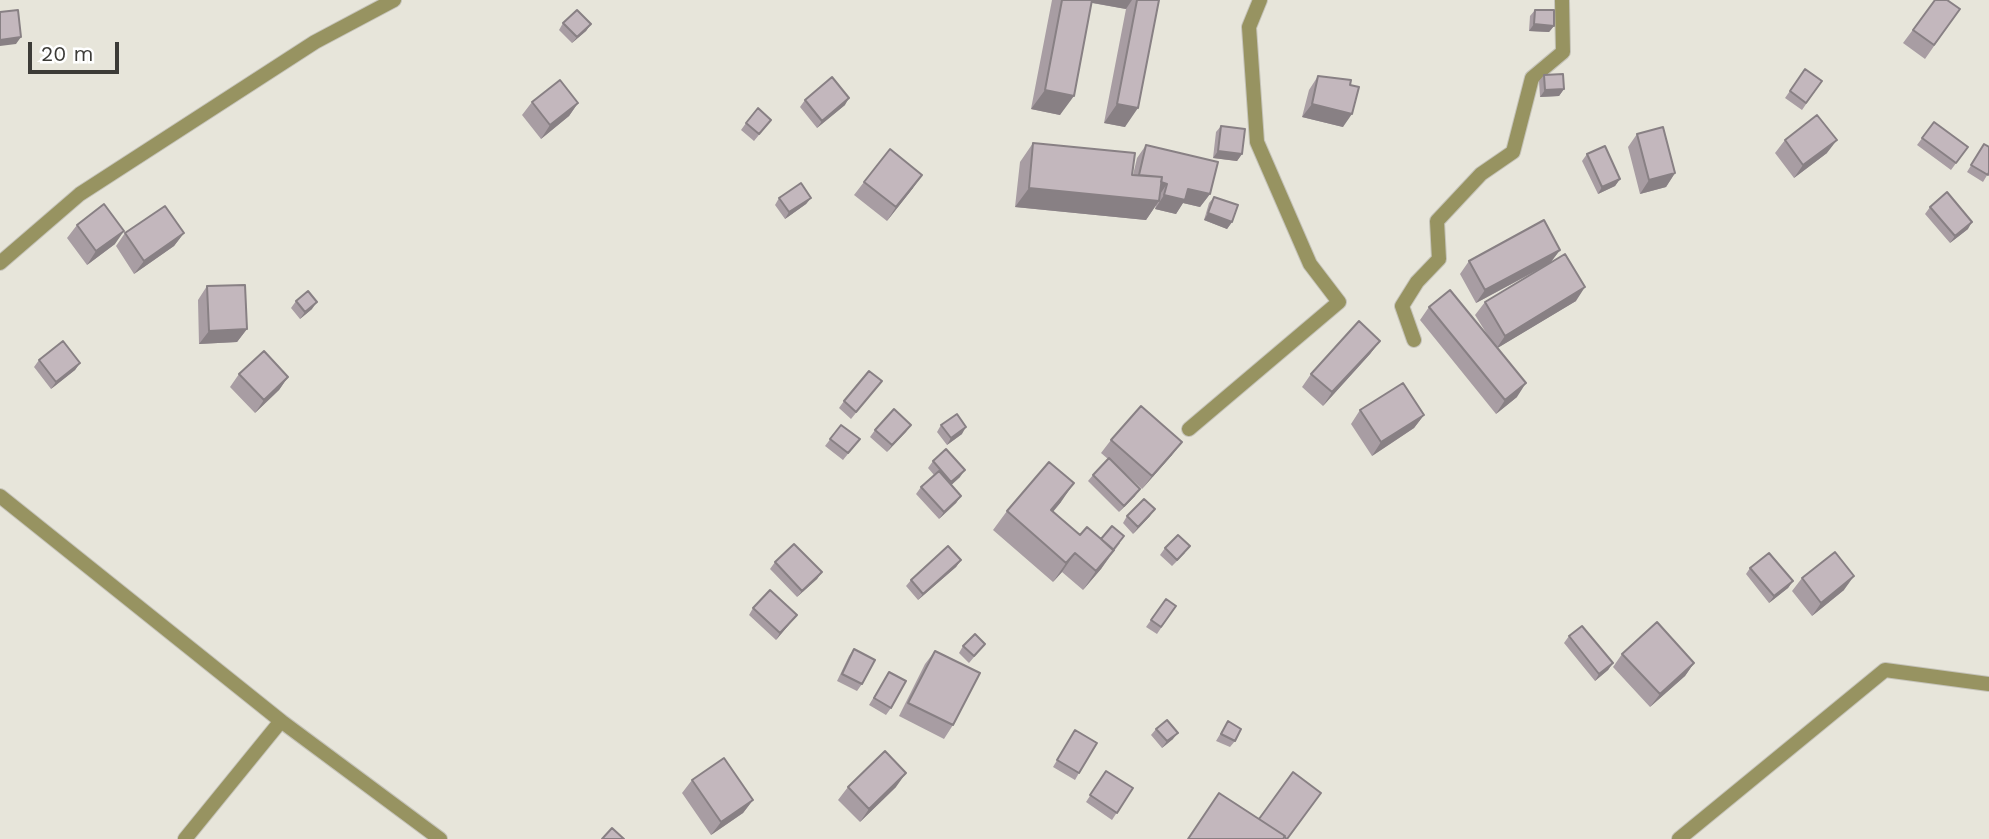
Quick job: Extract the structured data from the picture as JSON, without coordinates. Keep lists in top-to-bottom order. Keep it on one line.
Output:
{"scale_bar":"20 m"}
